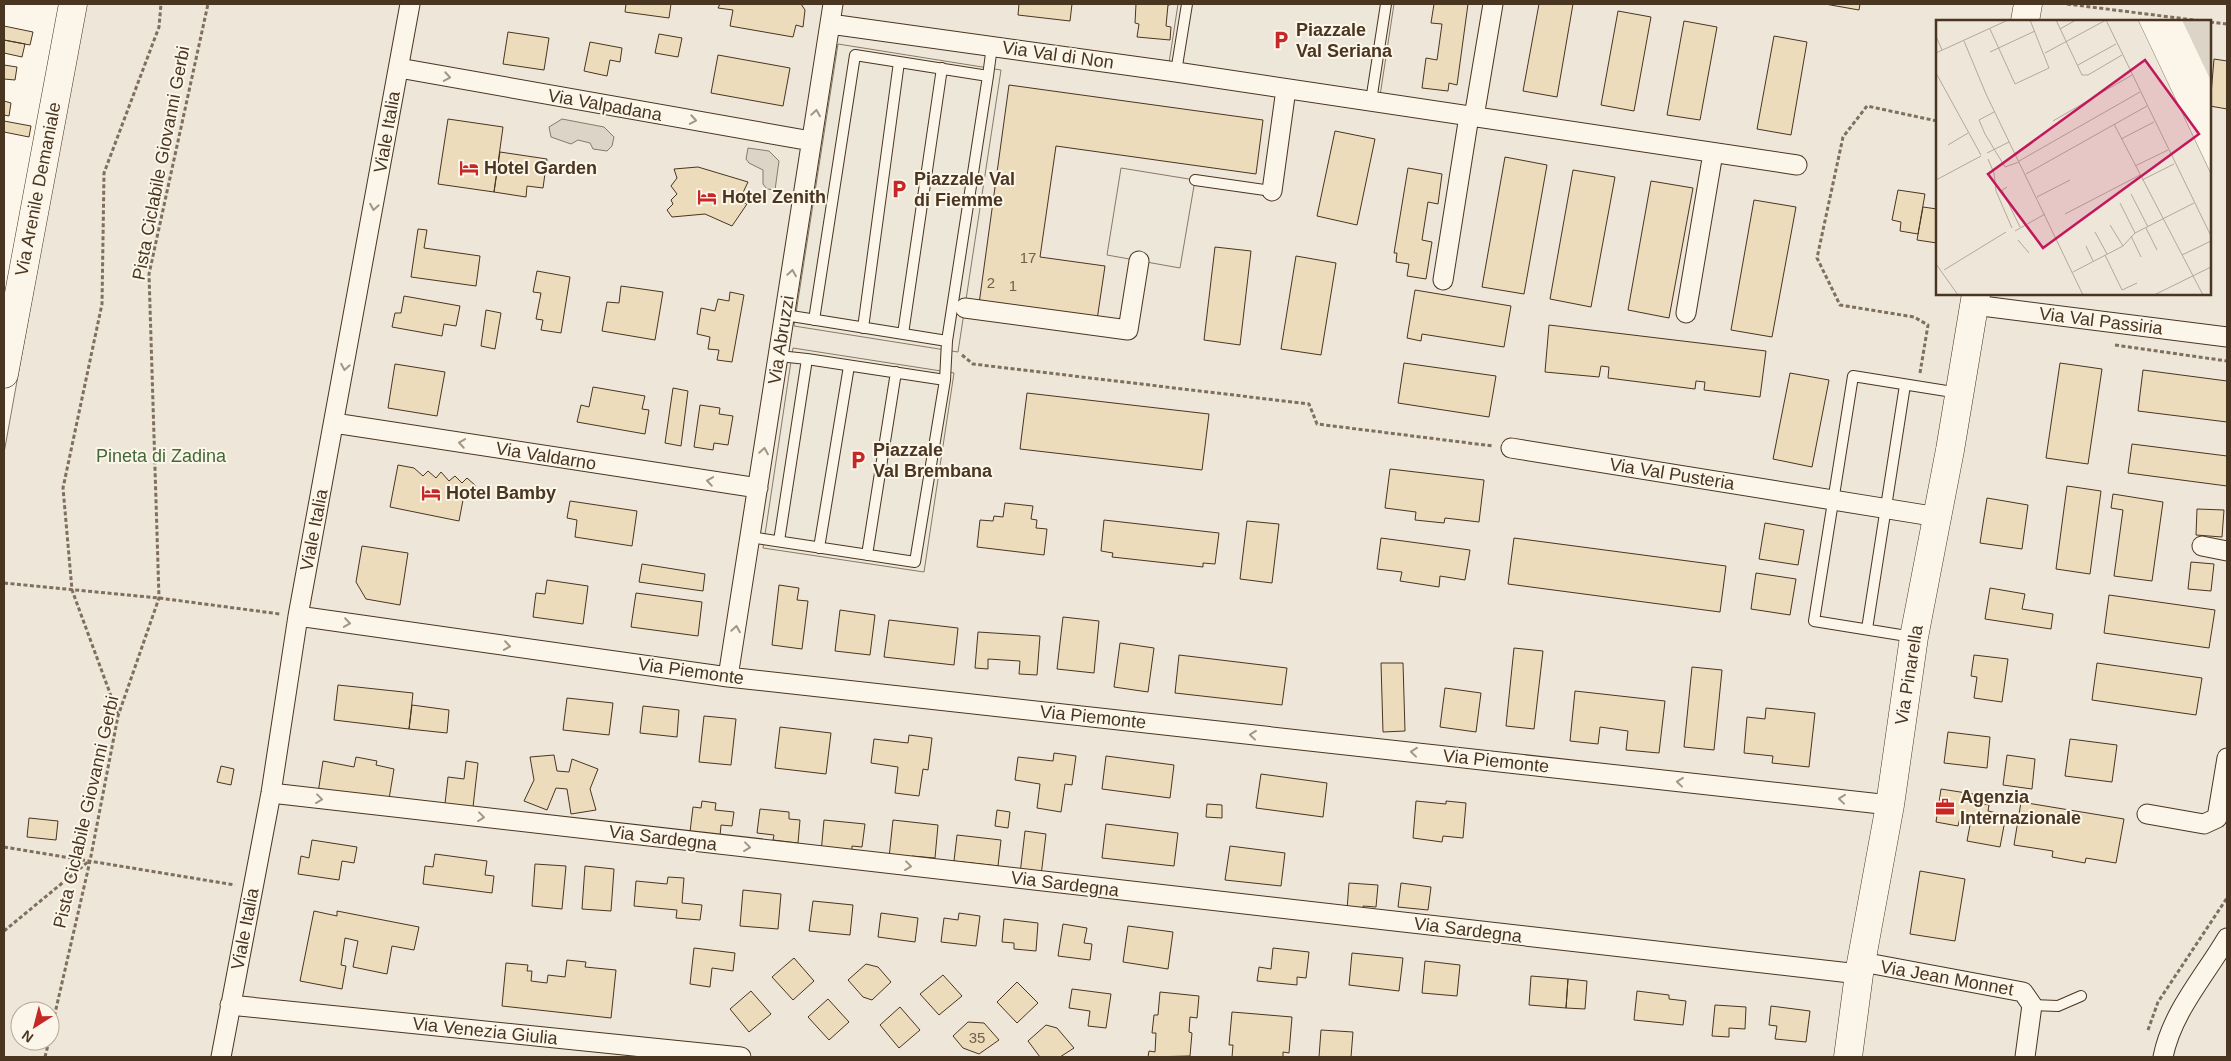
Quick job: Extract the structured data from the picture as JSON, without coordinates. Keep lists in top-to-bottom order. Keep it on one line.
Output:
{"streets":{"street":["Via Val di Non","Via Valpadana","Viale Italia","Via Arenile Demaniale","Via Val Passiria","Via Abruzzi","Via Valdarno","Via Val Pusteria","Via Piemonte","Via Pinarella","Via Sardegna","Via Jean Monnet","Via Venezia Giulia"],"path":["Pista Ciclabile Giovanni Gerbi"]},"crossings":[["Via Val di Non","Via Abruzzi"],["Via Valpadana","Viale Italia"],["Via Valpadana","Via Abruzzi"],["Viale Italia","Via Valdarno"],["Viale Italia","Via Piemonte"],["Viale Italia","Via Sardegna"],["Viale Italia","Via Venezia Giulia"],["Via Val Passiria","Via Pinarella"],["Via Abruzzi","Via Valdarno"],["Via Abruzzi","Via Piemonte"],["Via Val Pusteria","Via Pinarella"],["Via Piemonte","Via Pinarella"],["Via Pinarella","Via Sardegna"],["Via Pinarella","Via Jean Monnet"],["Via Sardegna","Via Jean Monnet"]],"one_way":["Via Valpadana","Via Abruzzi","Via Valdarno","Via Sardegna"],"parks":["Pineta di Zadina"],"places":{"parking":["Piazzale Val Seriana","Piazzale Val di Fiemme","Piazzale Val Brembana"],"hotel":["Hotel Garden","Hotel Zenith","Hotel Bamby"],"office":["Agenzia Internazionale"]},"house_numbers":["17","2","1","35"],"north":"bottom left"}
